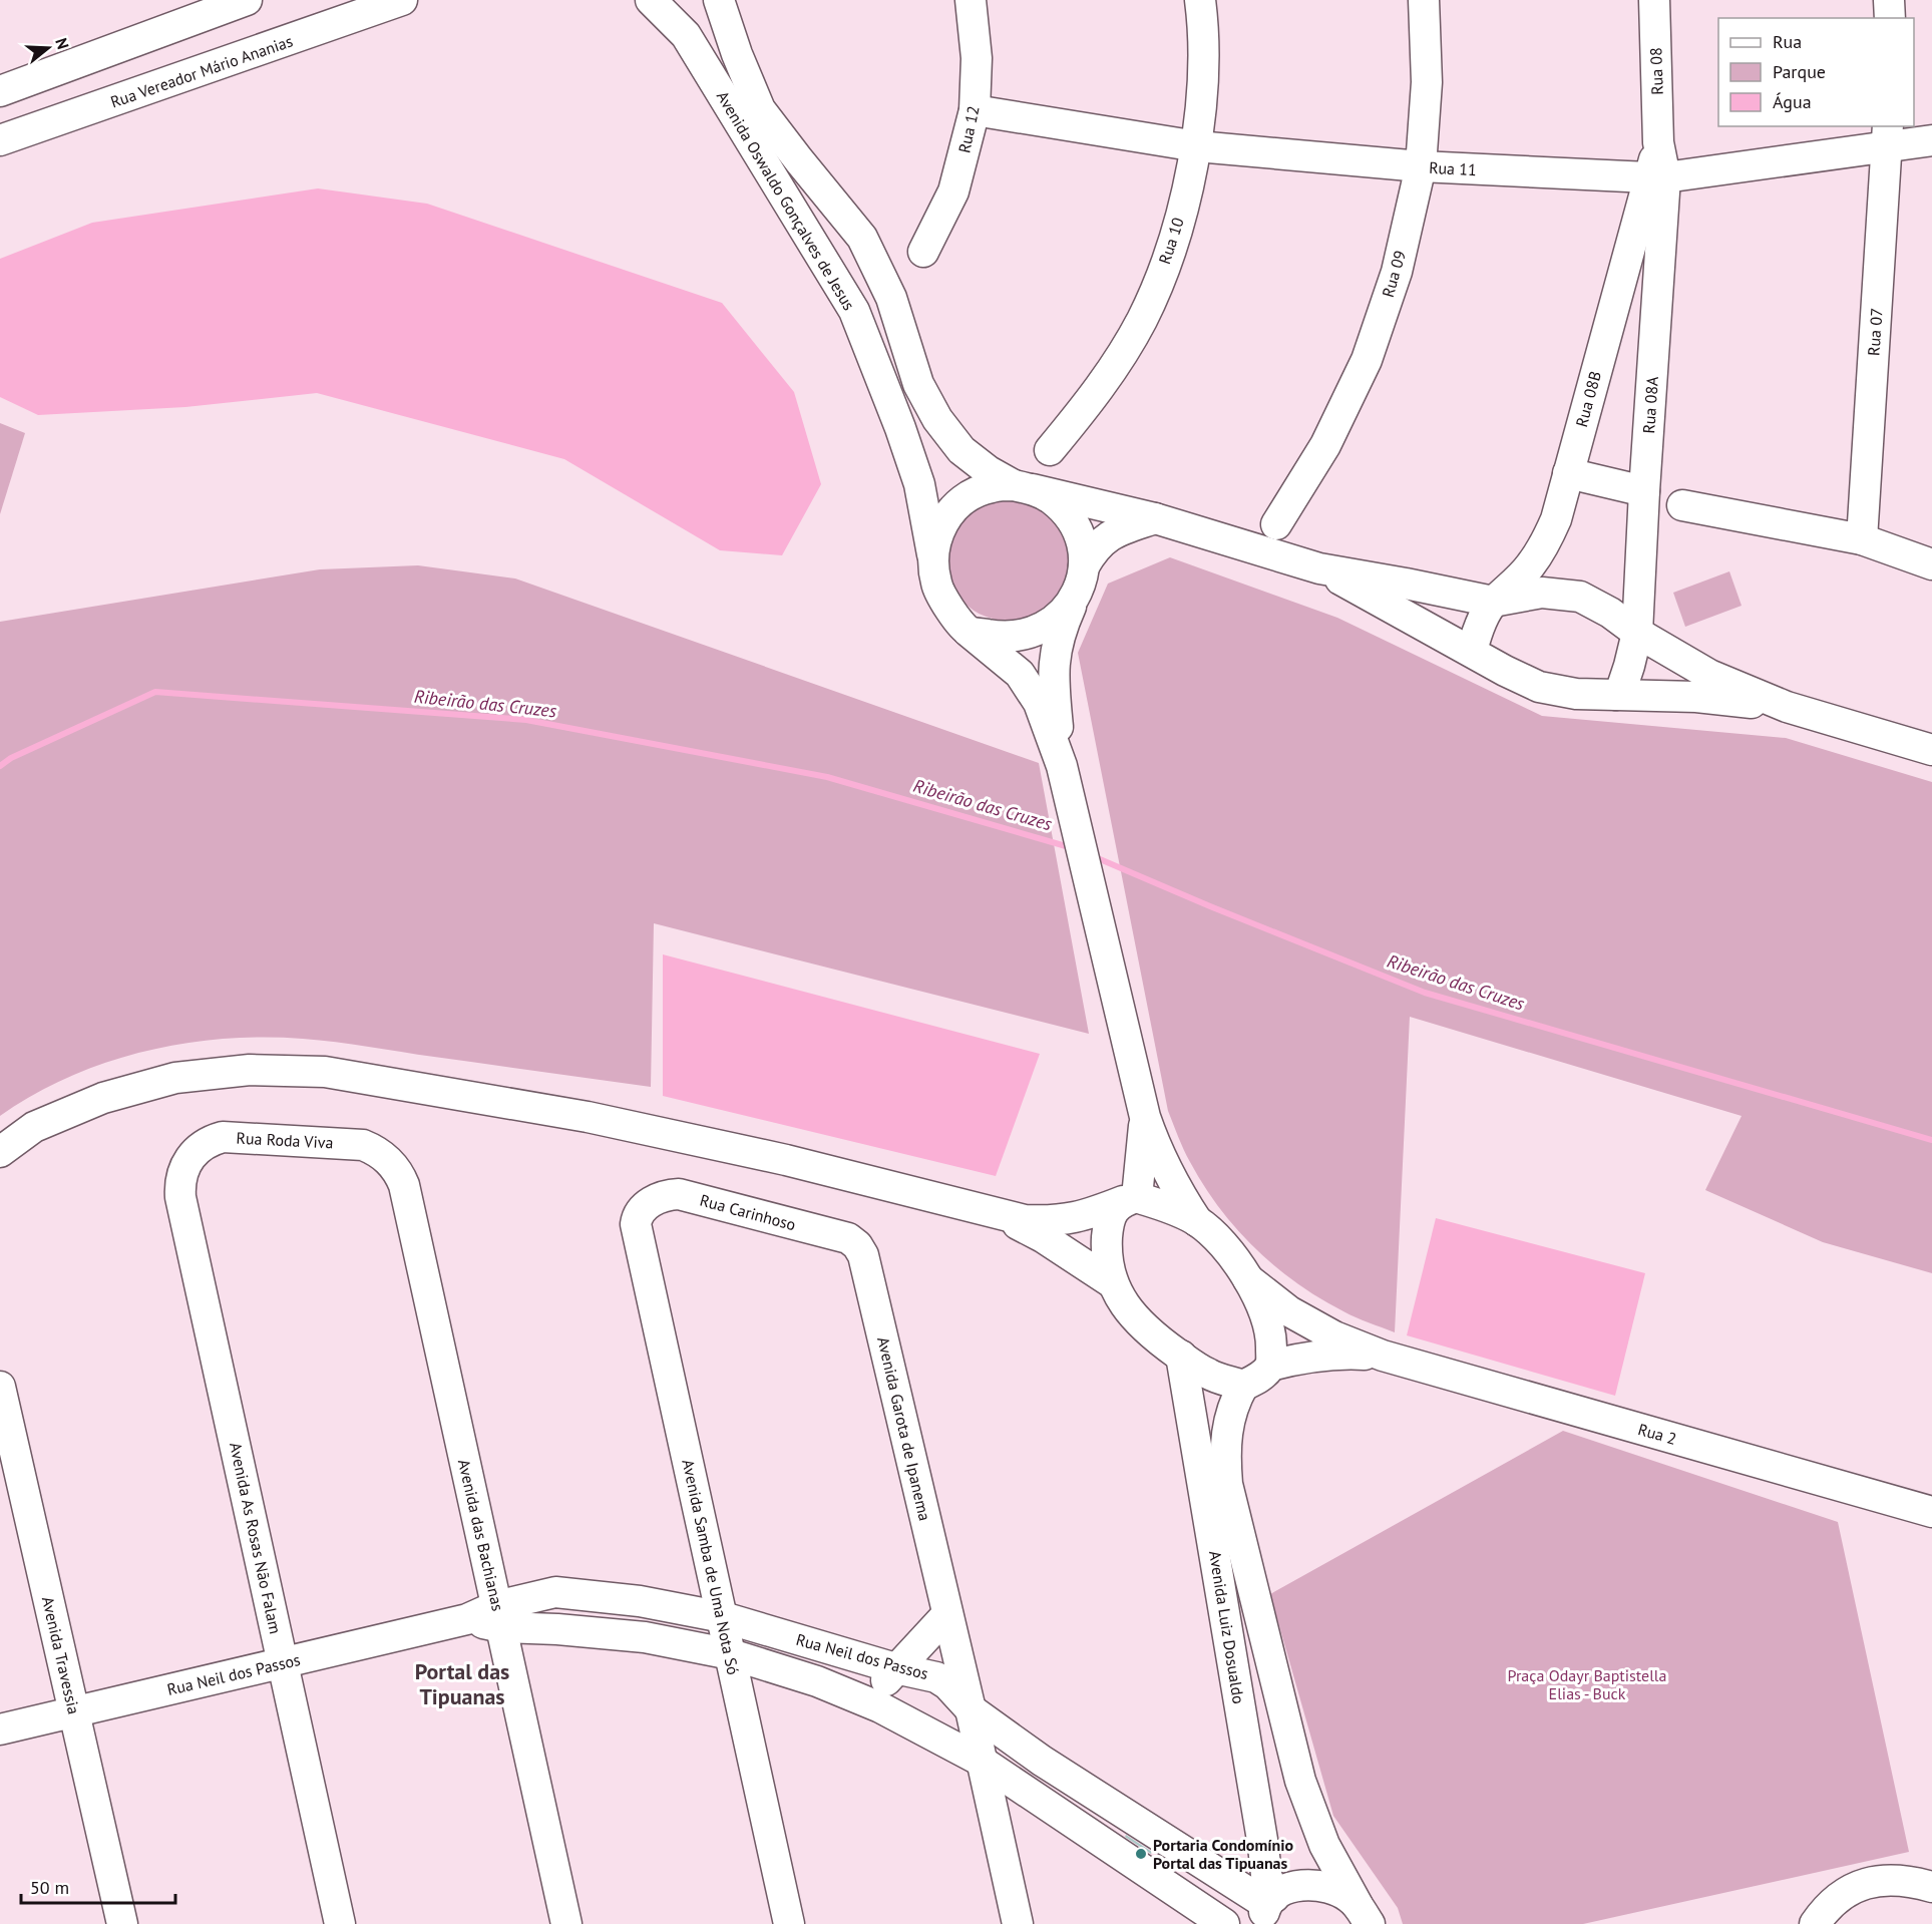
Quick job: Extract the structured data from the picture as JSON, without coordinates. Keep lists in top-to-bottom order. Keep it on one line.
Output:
{"streets":{"street":["Rua Vereador Mário Ananias","Rua 08","Rua 12","Rua 11","Avenida Oswaldo Gonçalves de Jesus","Rua 10","Rua 09","Rua 07","Rua 08B","Rua 08A","Rua Roda Viva","Rua Carinhoso","Avenida Garota de Ipanema","Rua 2","Avenida das Bachianas","Avenida As Rosas Não Falam","Avenida Samba de Uma Nota Só","Avenida Luiz Dosualdo","Avenida Travessia","Rua Neil dos Passos"]},"crossings":[["Rua 08","Rua 11"],["Rua 08","Rua 08B"],["Rua 08","Rua 08A"],["Rua 12","Rua 11"],["Rua 11","Rua 10"],["Rua 11","Rua 09"],["Rua 11","Rua 07"],["Rua 11","Rua 08B"],["Rua 11","Rua 08A"],["Avenida Oswaldo Gonçalves de Jesus","Rua 08B"],["Avenida Oswaldo Gonçalves de Jesus","Rua 08A"],["Rua 08B","Rua 08A"],["Rua Roda Viva","Avenida das Bachianas"],["Rua Roda Viva","Avenida As Rosas Não Falam"],["Rua Carinhoso","Avenida Garota de Ipanema"],["Rua Carinhoso","Avenida Samba de Uma Nota Só"],["Avenida Garota de Ipanema","Rua Neil dos Passos"],["Avenida das Bachianas","Rua Neil dos Passos"],["Avenida As Rosas Não Falam","Rua Neil dos Passos"],["Avenida Samba de Uma Nota Só","Rua Neil dos Passos"],["Avenida Luiz Dosualdo","Rua Neil dos Passos"],["Avenida Travessia","Rua Neil dos Passos"]],"districts":["Portal das Tipuanas"],"water":["Ribeirão das Cruzes"],"parks":["Praça Odayr Baptistella Elias - Buck"],"places":["Portaria Condomínio Portal das Tipuanas"],"legend":["Rua","Parque","Água"],"scale_bar":"50 m","north":"right"}
